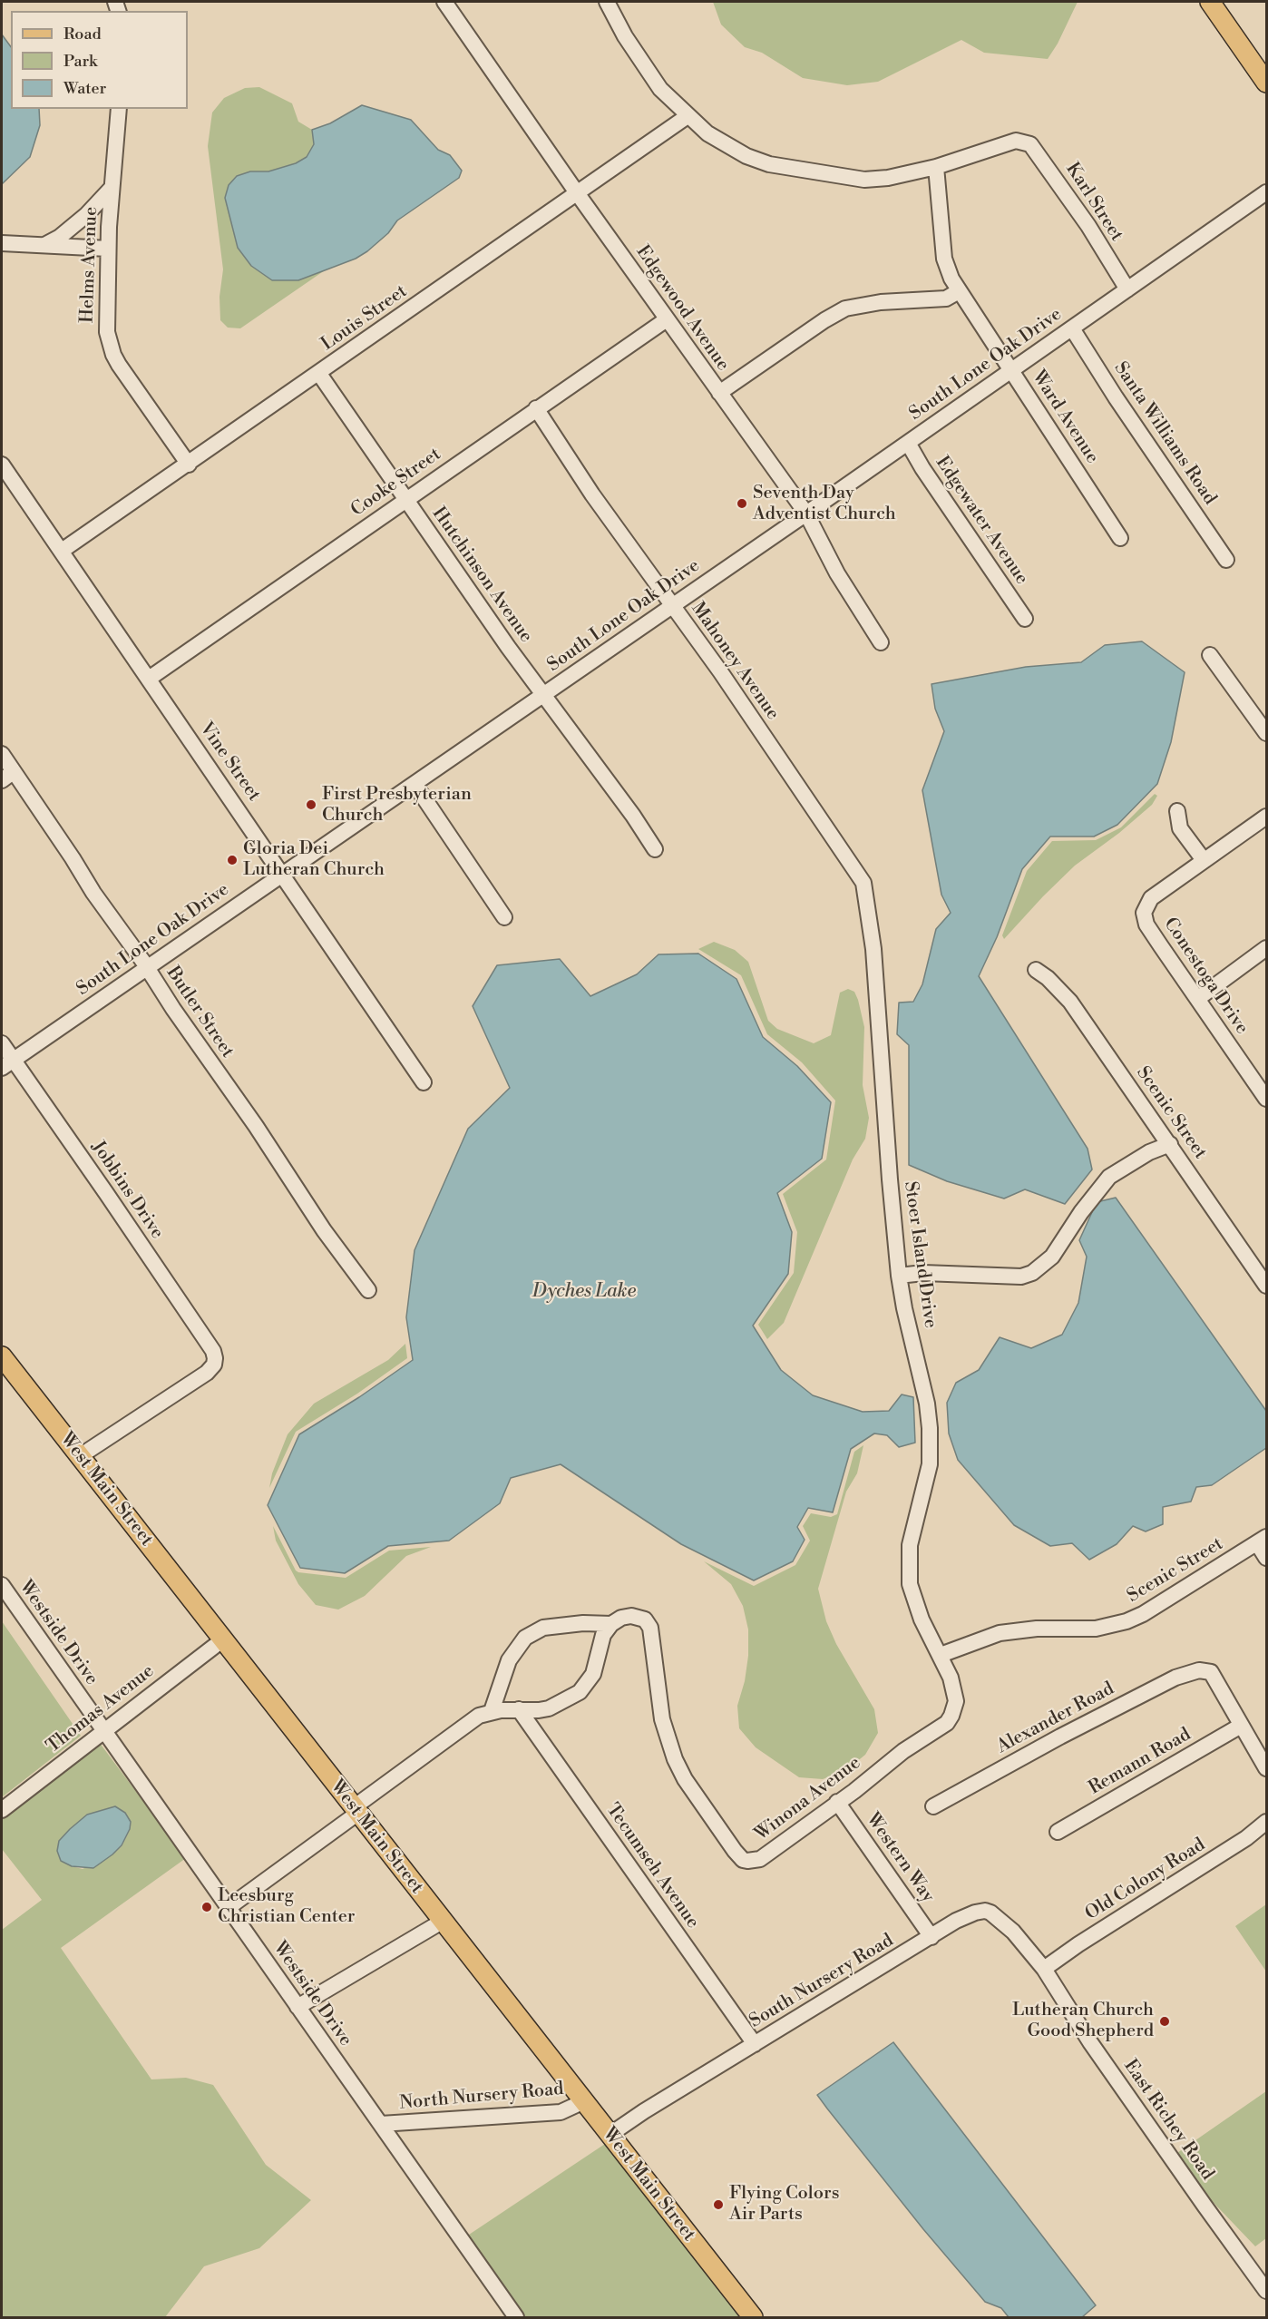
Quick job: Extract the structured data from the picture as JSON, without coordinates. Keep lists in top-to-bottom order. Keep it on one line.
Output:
{"streets":{"main road":["West Main Street"],"street":["Karl Street","Helms Avenue","Edgewood Avenue","Louis Street","South Lone Oak Drive","Ward Avenue","Santa Williams Road","Cooke Street","Edgewater Avenue","Hutchinson Avenue","Mahoney Avenue","Vine Street","Conestoga Drive","Butler Street","Scenic Street","Jobbins Drive","Stoer Island Drive","Westside Drive","Thomas Avenue","Alexander Road","Remann Road","Winona Avenue","Western Way","Tecumseh Avenue","Old Colony Road","South Nursery Road","North Nursery Road","East Richey Road"]},"crossings":[["Karl Street","South Lone Oak Drive"],["Karl Street","Ward Avenue"],["Helms Avenue","Louis Street"],["Edgewood Avenue","Louis Street"],["Edgewood Avenue","South Lone Oak Drive"],["Edgewood Avenue","Cooke Street"],["Louis Street","Hutchinson Avenue"],["Louis Street","Vine Street"],["South Lone Oak Drive","Ward Avenue"],["South Lone Oak Drive","Santa Williams Road"],["South Lone Oak Drive","Edgewater Avenue"],["South Lone Oak Drive","Hutchinson Avenue"],["South Lone Oak Drive","Mahoney Avenue"],["South Lone Oak Drive","Vine Street"],["South Lone Oak Drive","Butler Street"],["South Lone Oak Drive","Jobbins Drive"],["Cooke Street","Hutchinson Avenue"],["Cooke Street","Mahoney Avenue"],["Cooke Street","Vine Street"],["Mahoney Avenue","Stoer Island Drive"],["Scenic Street","Stoer Island Drive"],["Scenic Street","Winona Avenue"],["Jobbins Drive","West Main Street"],["Stoer Island Drive","Winona Avenue"],["West Main Street","Thomas Avenue"],["West Main Street","South Nursery Road"],["West Main Street","North Nursery Road"],["Westside Drive","Thomas Avenue"],["Westside Drive","North Nursery Road"],["Alexander Road","Remann Road"],["Winona Avenue","Western Way"],["Western Way","South Nursery Road"],["Tecumseh Avenue","South Nursery Road"],["Old Colony Road","South Nursery Road"],["Old Colony Road","East Richey Road"],["South Nursery Road","East Richey Road"]],"water":["Dyches Lake"],"places":["Seventh Day Adventist Church","First Presbyterian Church","Gloria Dei Lutheran Church","Leesburg Christian Center","Lutheran Church Good Shepherd","Flying Colors Air Parts"],"legend":["Road","Park","Water"]}
